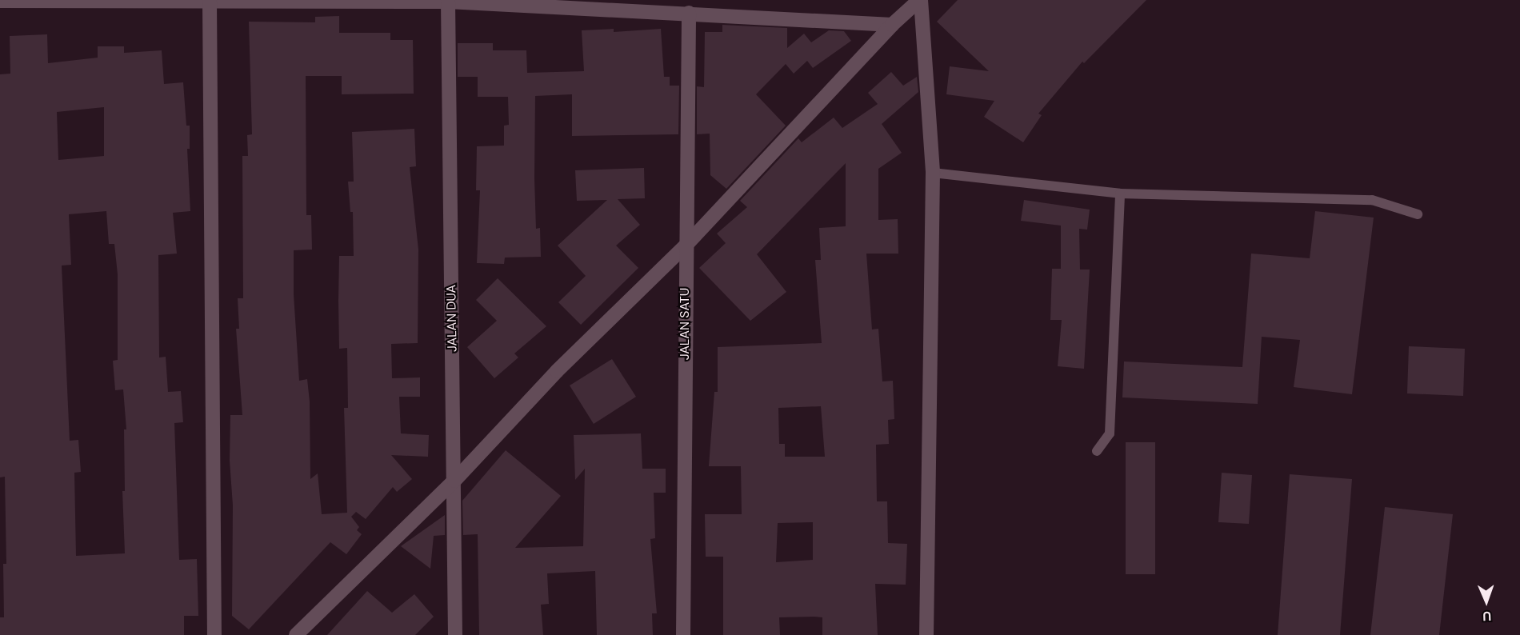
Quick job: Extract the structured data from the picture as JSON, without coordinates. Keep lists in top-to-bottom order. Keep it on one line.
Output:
{"streets":{"street":["JALAN DUA","JALAN SATU"]},"north":"bottom"}
